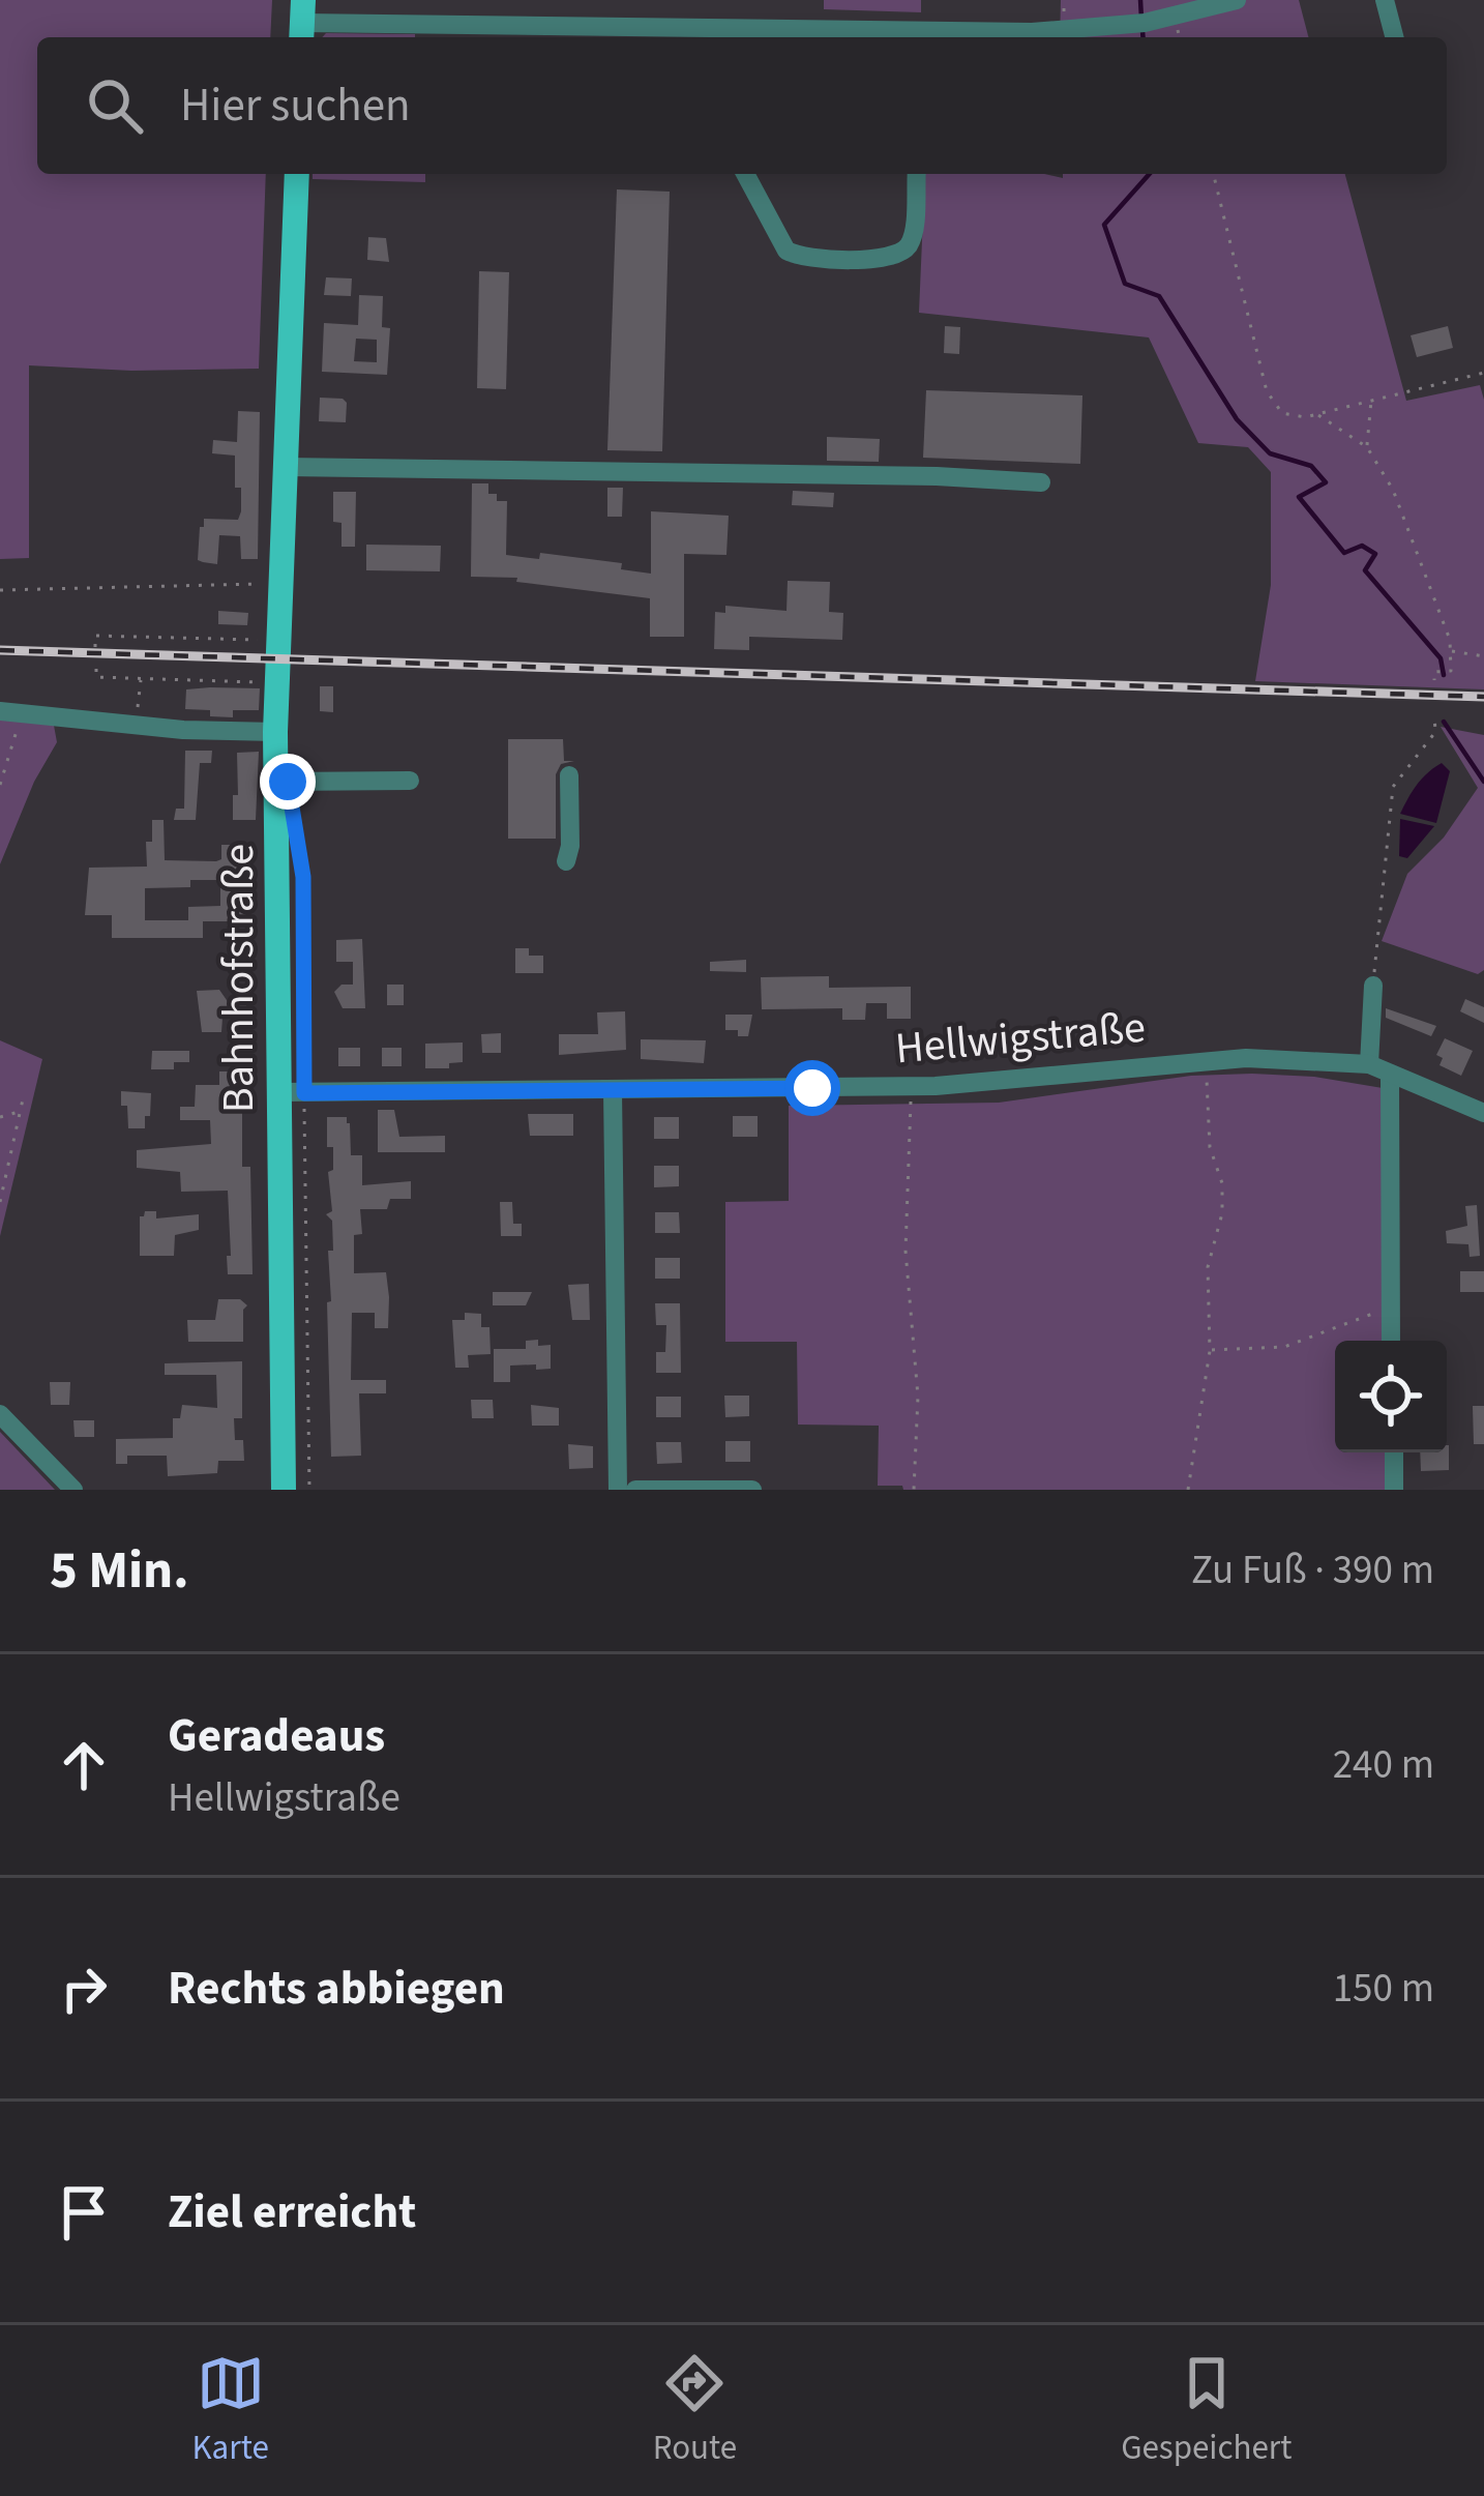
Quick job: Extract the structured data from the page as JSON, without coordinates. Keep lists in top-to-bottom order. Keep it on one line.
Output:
{"streets":{"main road":["Bahnhofstraße"],"street":["Hellwigstraße"]},"crossings":[["Bahnhofstraße","Hellwigstraße"]],"page":{"search":"Hier suchen","heading":["5 Min.","Zu Fuß · 390 m"],"list":[["Geradeaus","Hellwigstraße","240 m"],["Rechts abbiegen","150 m"],"Ziel erreicht"],"nav":["Karte","Route","Gespeichert"]}}
